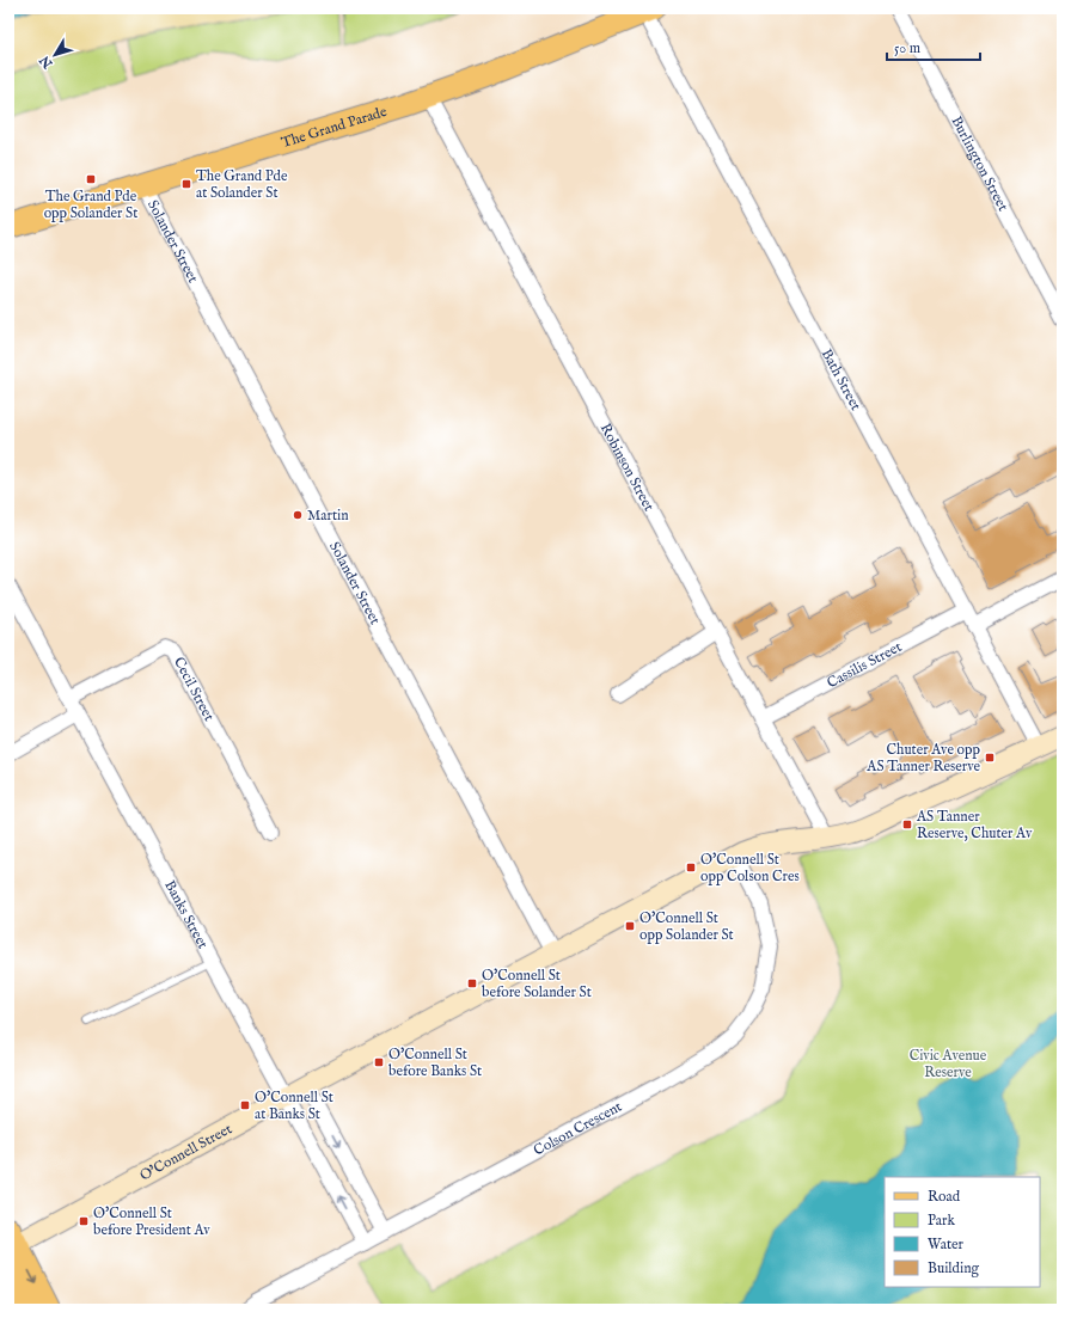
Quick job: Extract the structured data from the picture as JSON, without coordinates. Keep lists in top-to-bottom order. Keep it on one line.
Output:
{"streets":{"main road":["The Grand Parade","O'Connell Street"],"street":["Burlington Street","Solander Street","Bath Street","Robinson Street","Cassilis Street","Cecil Street","Banks Street","Colson Crescent"]},"crossings":[["The Grand Parade","Solander Street"],["The Grand Parade","Bath Street"],["The Grand Parade","Robinson Street"],["Solander Street","O'Connell Street"],["Bath Street","Cassilis Street"],["Bath Street","O'Connell Street"],["Robinson Street","Cassilis Street"],["Robinson Street","O'Connell Street"],["Cecil Street","Banks Street"],["Banks Street","Colson Crescent"],["Banks Street","O'Connell Street"],["Colson Crescent","O'Connell Street"]],"parks":["Civic Avenue Reserve"],"places":{"transit":["The Grand Pde opp Solander St","The Grand Pde at Solander St","Chuter Ave opp AS Tanner Reserve","AS Tanner Reserve, Chuter Av","O'Connell St opp Colson Cres","O'Connell St opp Solander St","O'Connell St before Solander St","O'Connell St before Banks St","O'Connell St at Banks St","O'Connell St before President Av"],"other":["Martin"]},"legend":["Road","Park","Water","Building"],"scale_bar":"50 m","north":"bottom left"}
